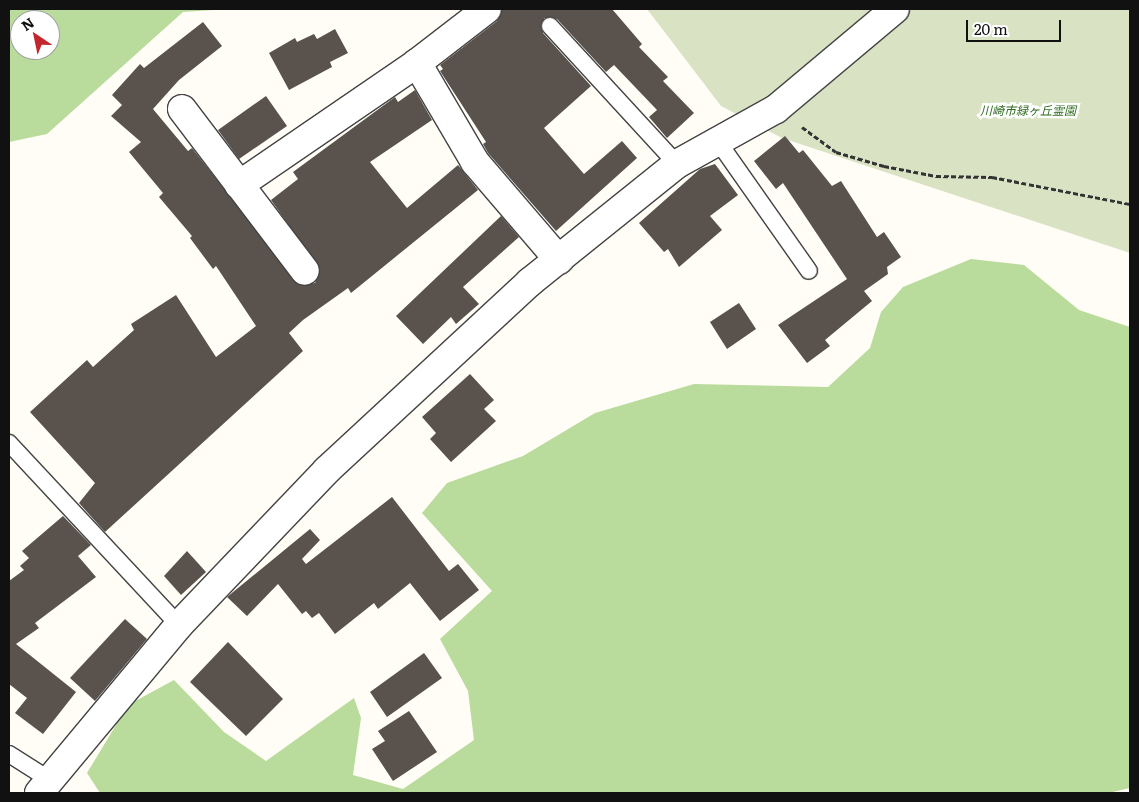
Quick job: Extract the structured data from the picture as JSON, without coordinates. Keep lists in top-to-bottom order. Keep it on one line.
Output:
{"parks":["川崎市緑ヶ丘霊園"],"scale_bar":"20 m","north":"top left"}
